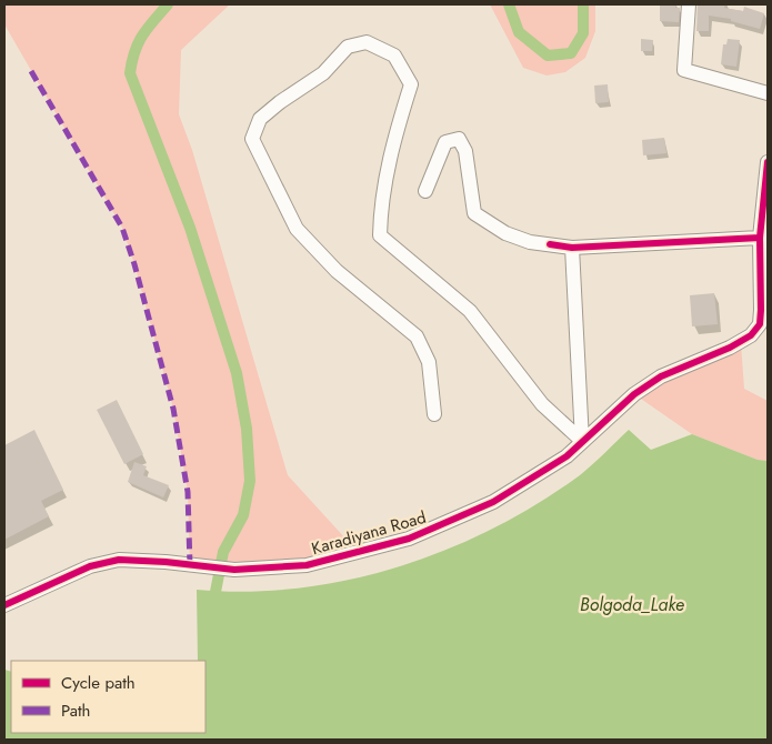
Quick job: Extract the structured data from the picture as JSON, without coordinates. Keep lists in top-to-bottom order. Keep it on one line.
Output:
{"streets":{"street":["Karadiyana Road"]},"water":["Bolgoda_Lake"],"legend":["Cycle path","Path"]}
